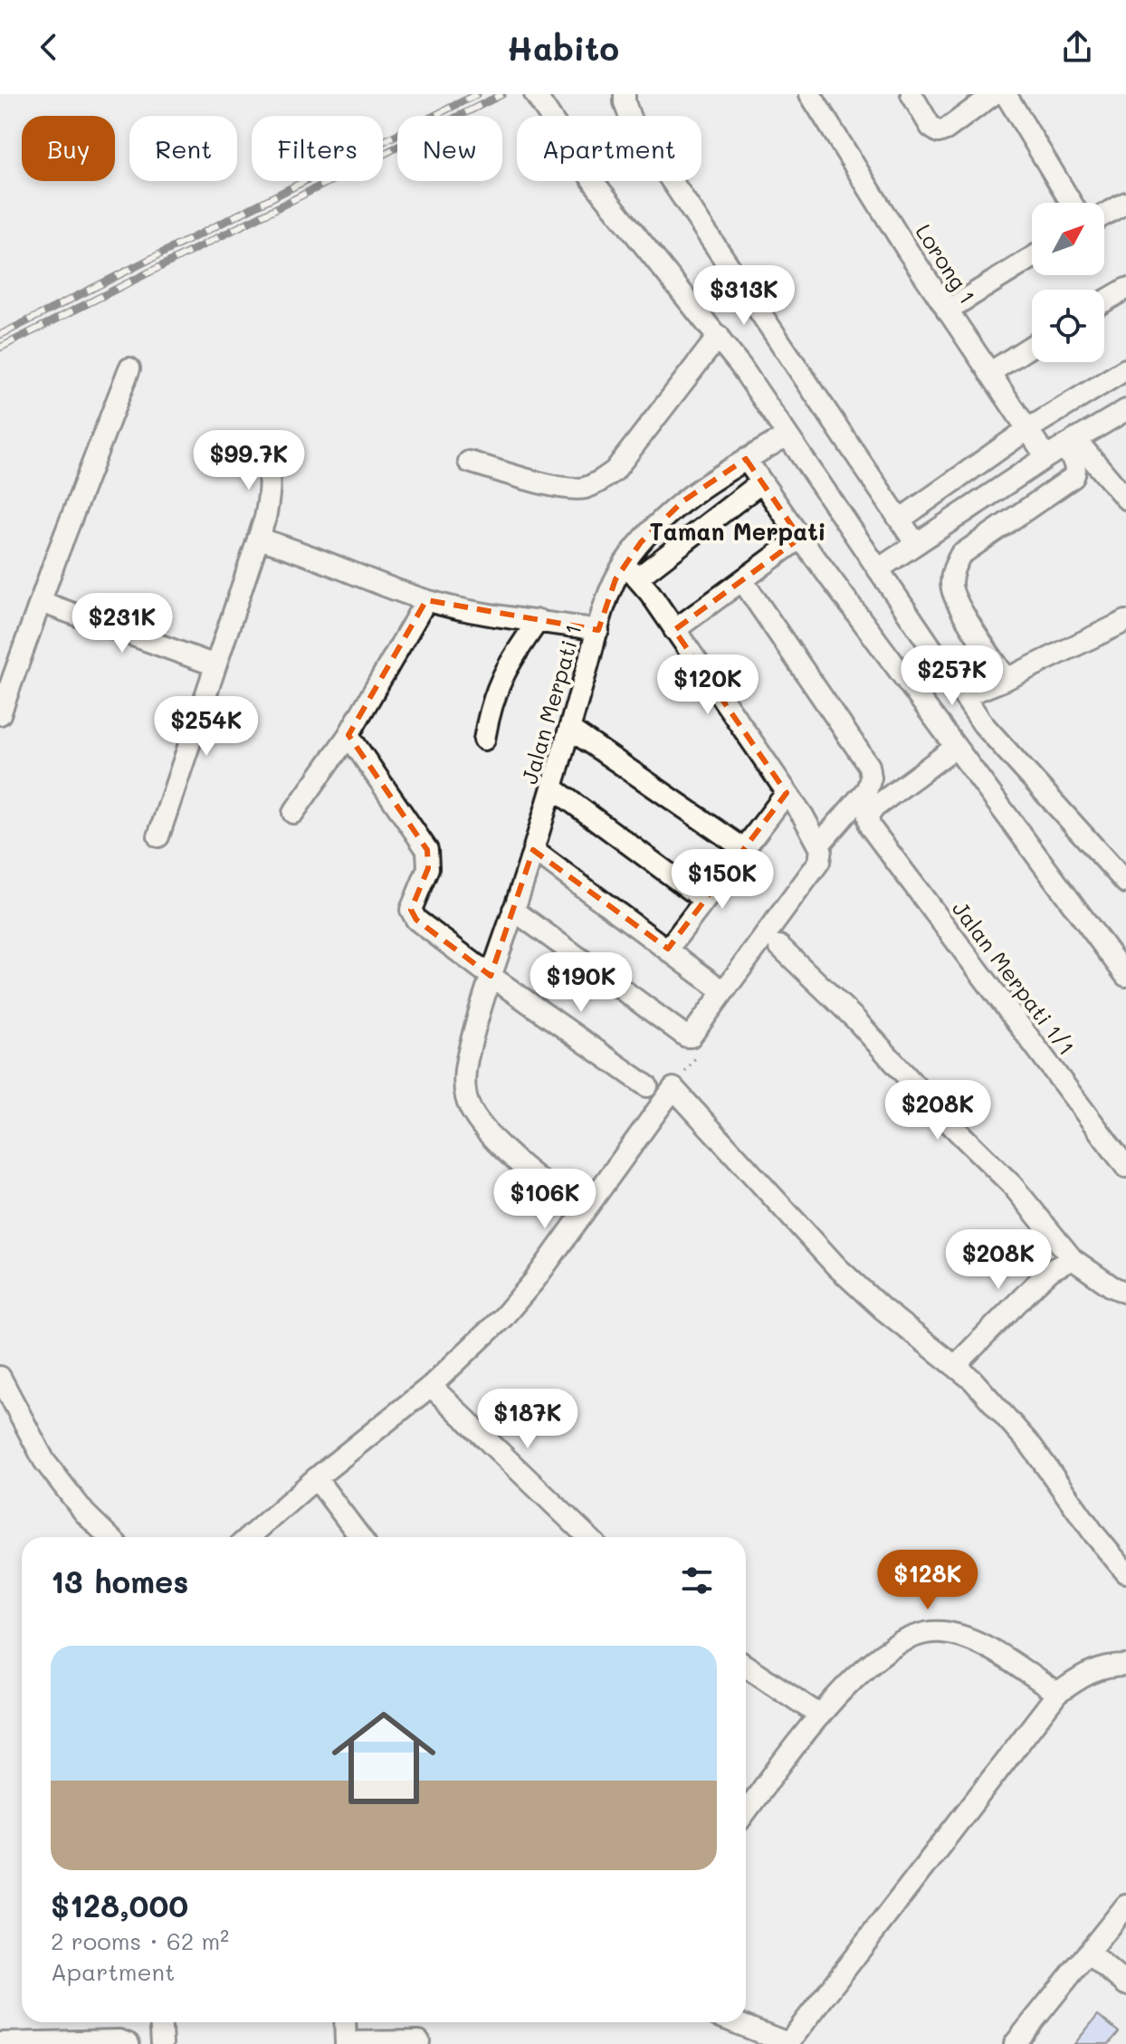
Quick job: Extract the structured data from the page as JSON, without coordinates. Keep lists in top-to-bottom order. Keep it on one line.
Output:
{"streets":{"street":["Lorong 1","Jalan Merpati 1","Jalan Merpati 1/1"]},"districts":["Taman Merpati"],"north":"top right","page":{"header":"Habito","chip":["Buy","Rent","Filters","New","Apartment"],"price":["$313K","$99.7K","$231K","$257K","$120K","$254K","$150K","$190K","$208K","$106K","$208K","$187K","$128K"],"heading":"13 homes","list":[{"name":"$128,000","note":"2 rooms · 62 m² · Apartment"}]}}
